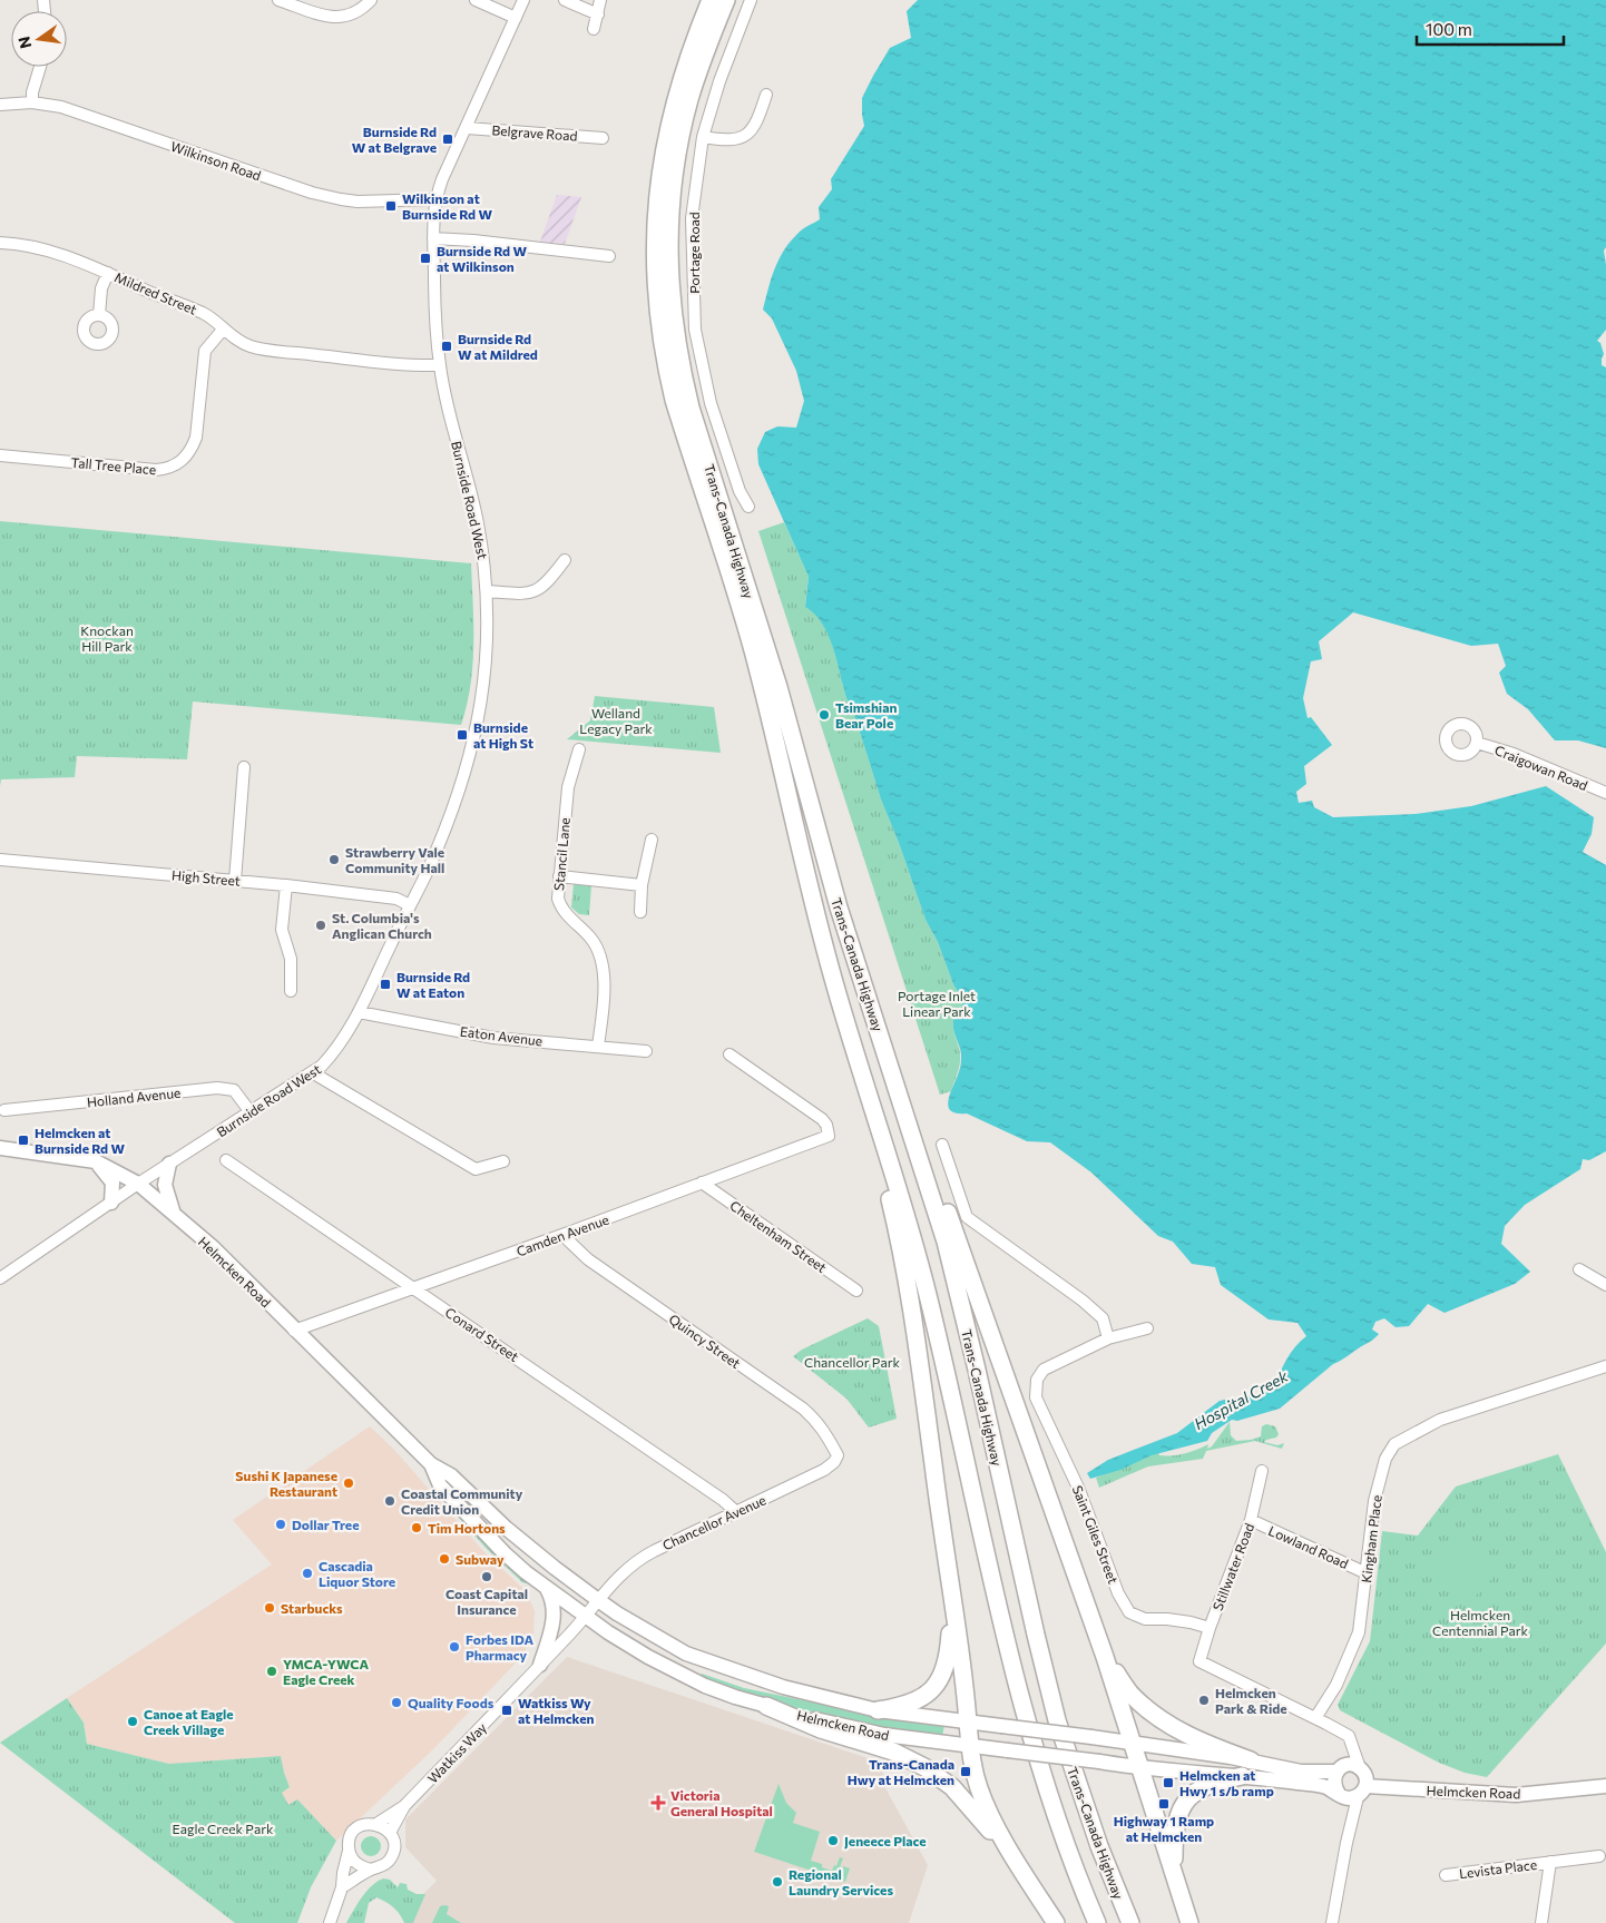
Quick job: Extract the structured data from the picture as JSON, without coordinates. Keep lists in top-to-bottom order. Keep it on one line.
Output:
{"streets":{"highway":["Trans-Canada Highway"],"main road":["Helmcken Road"],"street":["Belgrave Road","Wilkinson Road","Portage Road","Mildred Street","Tall Tree Place","Burnside Road West","Craigowan Road","Stancil Lane","High Street","Eaton Avenue","Holland Avenue","Camden Avenue","Cheltenham Street","Conard Street","Quincy Street","Chancellor Avenue","Saint Giles Street","Kingham Place","Lowland Road","Stillwater Road","Watkiss Way","Levista Place"]},"crossings":[["Belgrave Road","Burnside Road West"],["Wilkinson Road","Burnside Road West"],["Mildred Street","Tall Tree Place"],["Mildred Street","Burnside Road West"],["Burnside Road West","High Street"],["Burnside Road West","Eaton Avenue"],["Burnside Road West","Holland Avenue"],["Burnside Road West","Helmcken Road"],["Stancil Lane","Eaton Avenue"],["Camden Avenue","Cheltenham Street"],["Camden Avenue","Helmcken Road"],["Camden Avenue","Conard Street"],["Camden Avenue","Quincy Street"],["Helmcken Road","Chancellor Avenue"],["Helmcken Road","Watkiss Way"],["Conard Street","Chancellor Avenue"],["Quincy Street","Chancellor Avenue"],["Chancellor Avenue","Watkiss Way"],["Saint Giles Street","Stillwater Road"],["Kingham Place","Lowland Road"],["Kingham Place","Stillwater Road"],["Lowland Road","Stillwater Road"]],"water":["Hospital Creek"],"parks":["Knockan Hill Park","Welland Legacy Park","Portage Inlet Linear Park","Chancellor Park","Helmcken Centennial Park","Eagle Creek Park"],"places":{"transit":["Burnside Rd W at Belgrave","Wilkinson at Burnside Rd W","Burnside Rd W at Wilkinson","Burnside Rd W at Mildred","Burnside at High St","Burnside Rd W at Eaton","Helmcken at Burnside Rd W","Watkiss Wy at Helmcken","Trans-Canada Hwy at Helmcken","Helmcken at Hwy 1 s/b ramp","Highway 1 Ramp at Helmcken"],"other":["Tsimshian Bear Pole","Strawberry Vale Community Hall","St. Columbia's Anglican Church","Sushi K Japanese Restaurant","Coastal Community Credit Union","Dollar Tree","Tim Hortons","Subway","Cascadia Liquor Store","Coast Capital Insurance","Starbucks","Forbes IDA Pharmacy","YMCA-YWCA Eagle Creek","Helmcken Park & Ride","Quality Foods","Canoe at Eagle Creek Village","Jeneece Place","Regional Laundry Services"],"health":["Victoria General Hospital"]},"scale_bar":"100 m","north":"left"}
